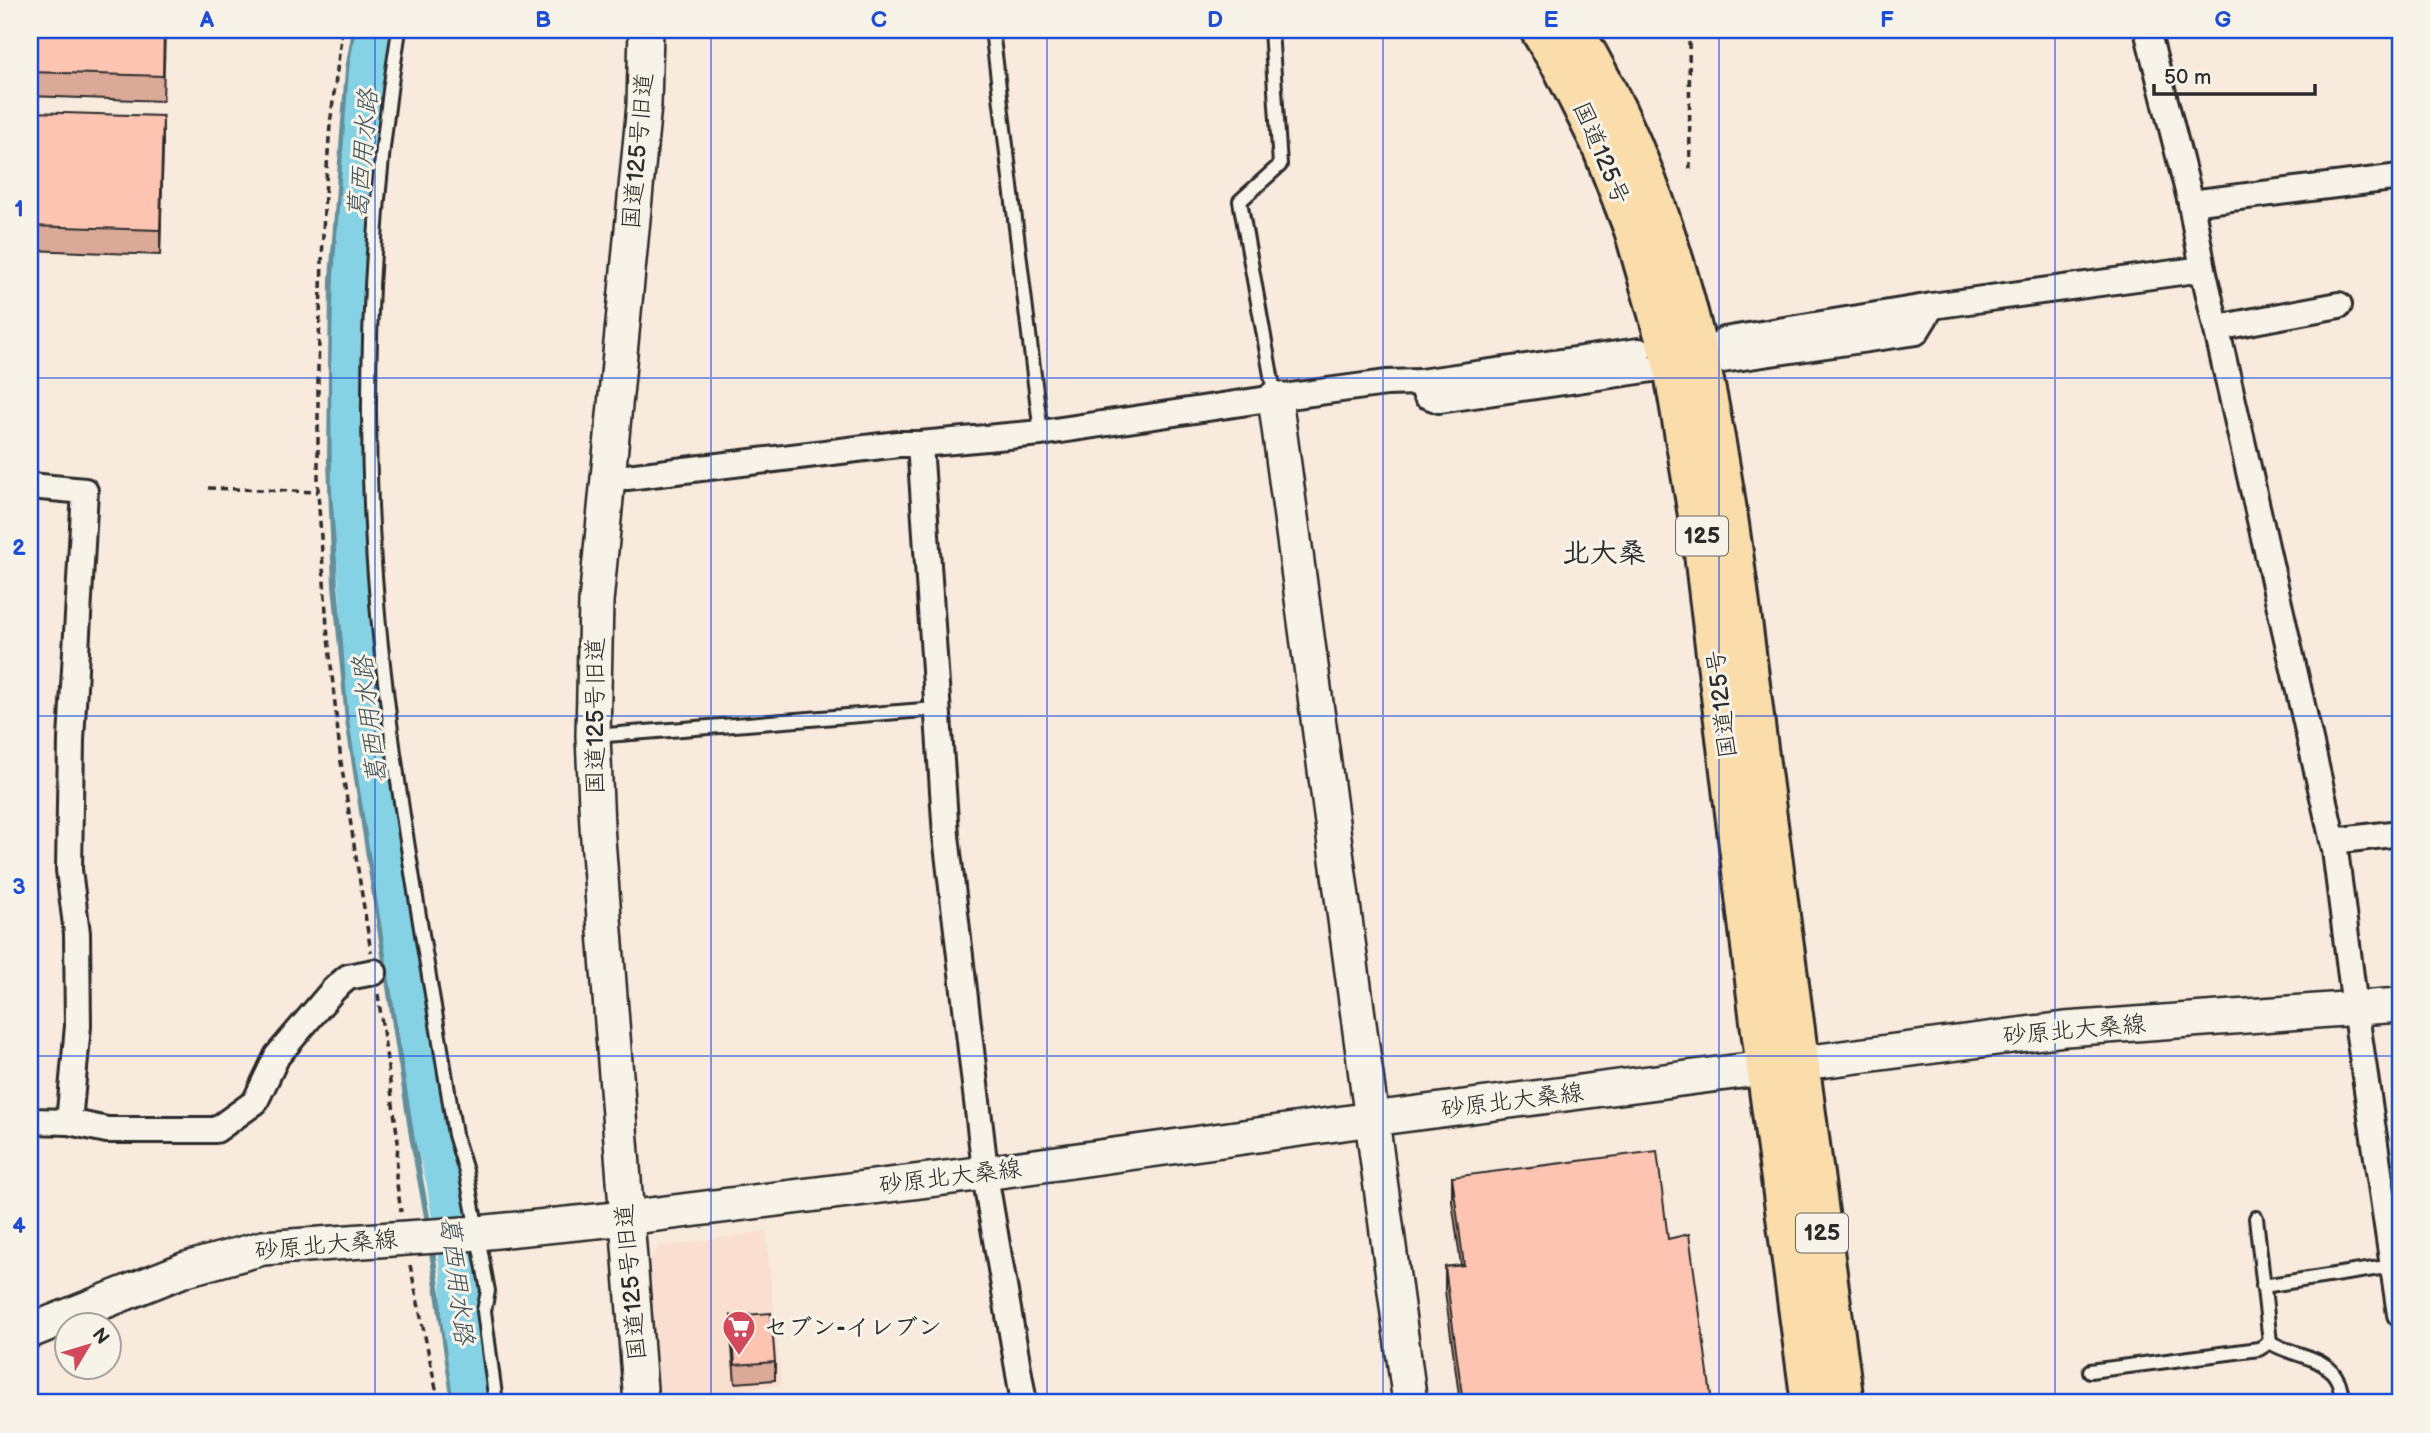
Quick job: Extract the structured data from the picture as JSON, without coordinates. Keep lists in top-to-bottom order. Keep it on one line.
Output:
{"streets":{"highway":["国道125号","125"],"street":["国道125号旧道","砂原北大桑線"]},"crossings":[["国道125号旧道","砂原北大桑線"],["国道125号","砂原北大桑線"]],"districts":["北大桑"],"water":["葛西用水路"],"places":{"supermarket":["セブン-イレブン"]},"scale_bar":"50 m","north":"top right","grid":{"columns":["A","B","C","D","E","F","G"],"rows":["1","2","3","4"]}}
